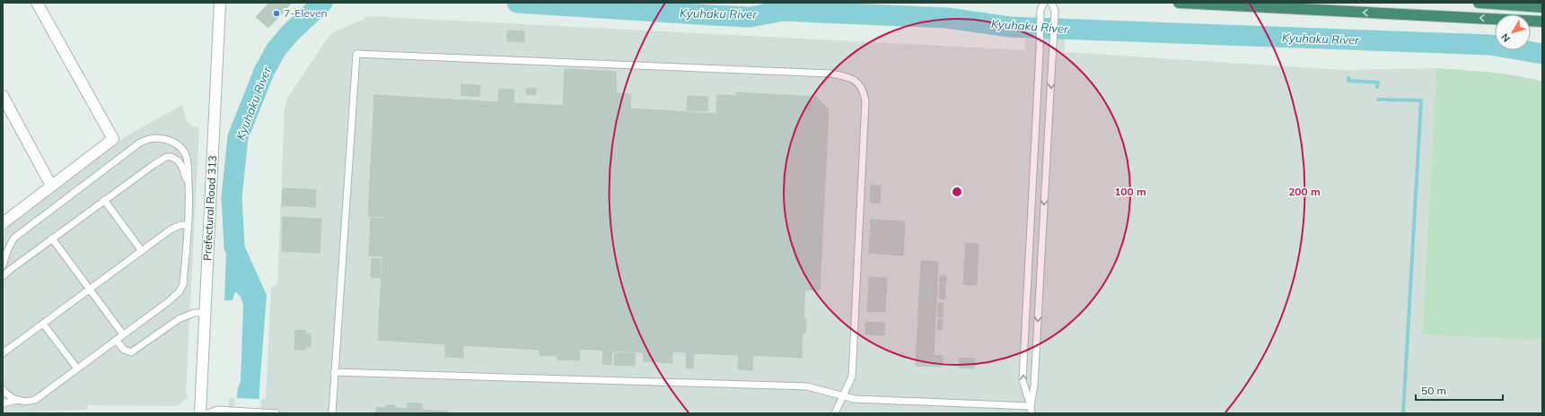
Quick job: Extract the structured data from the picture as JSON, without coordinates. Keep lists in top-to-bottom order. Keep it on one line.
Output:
{"streets":{"main road":["Prefectural Road 313"]},"water":["Kyuhaku River"],"places":["7-Eleven"],"scale_bar":"50 m","north":"bottom left","rings":["100 m","200 m"]}
